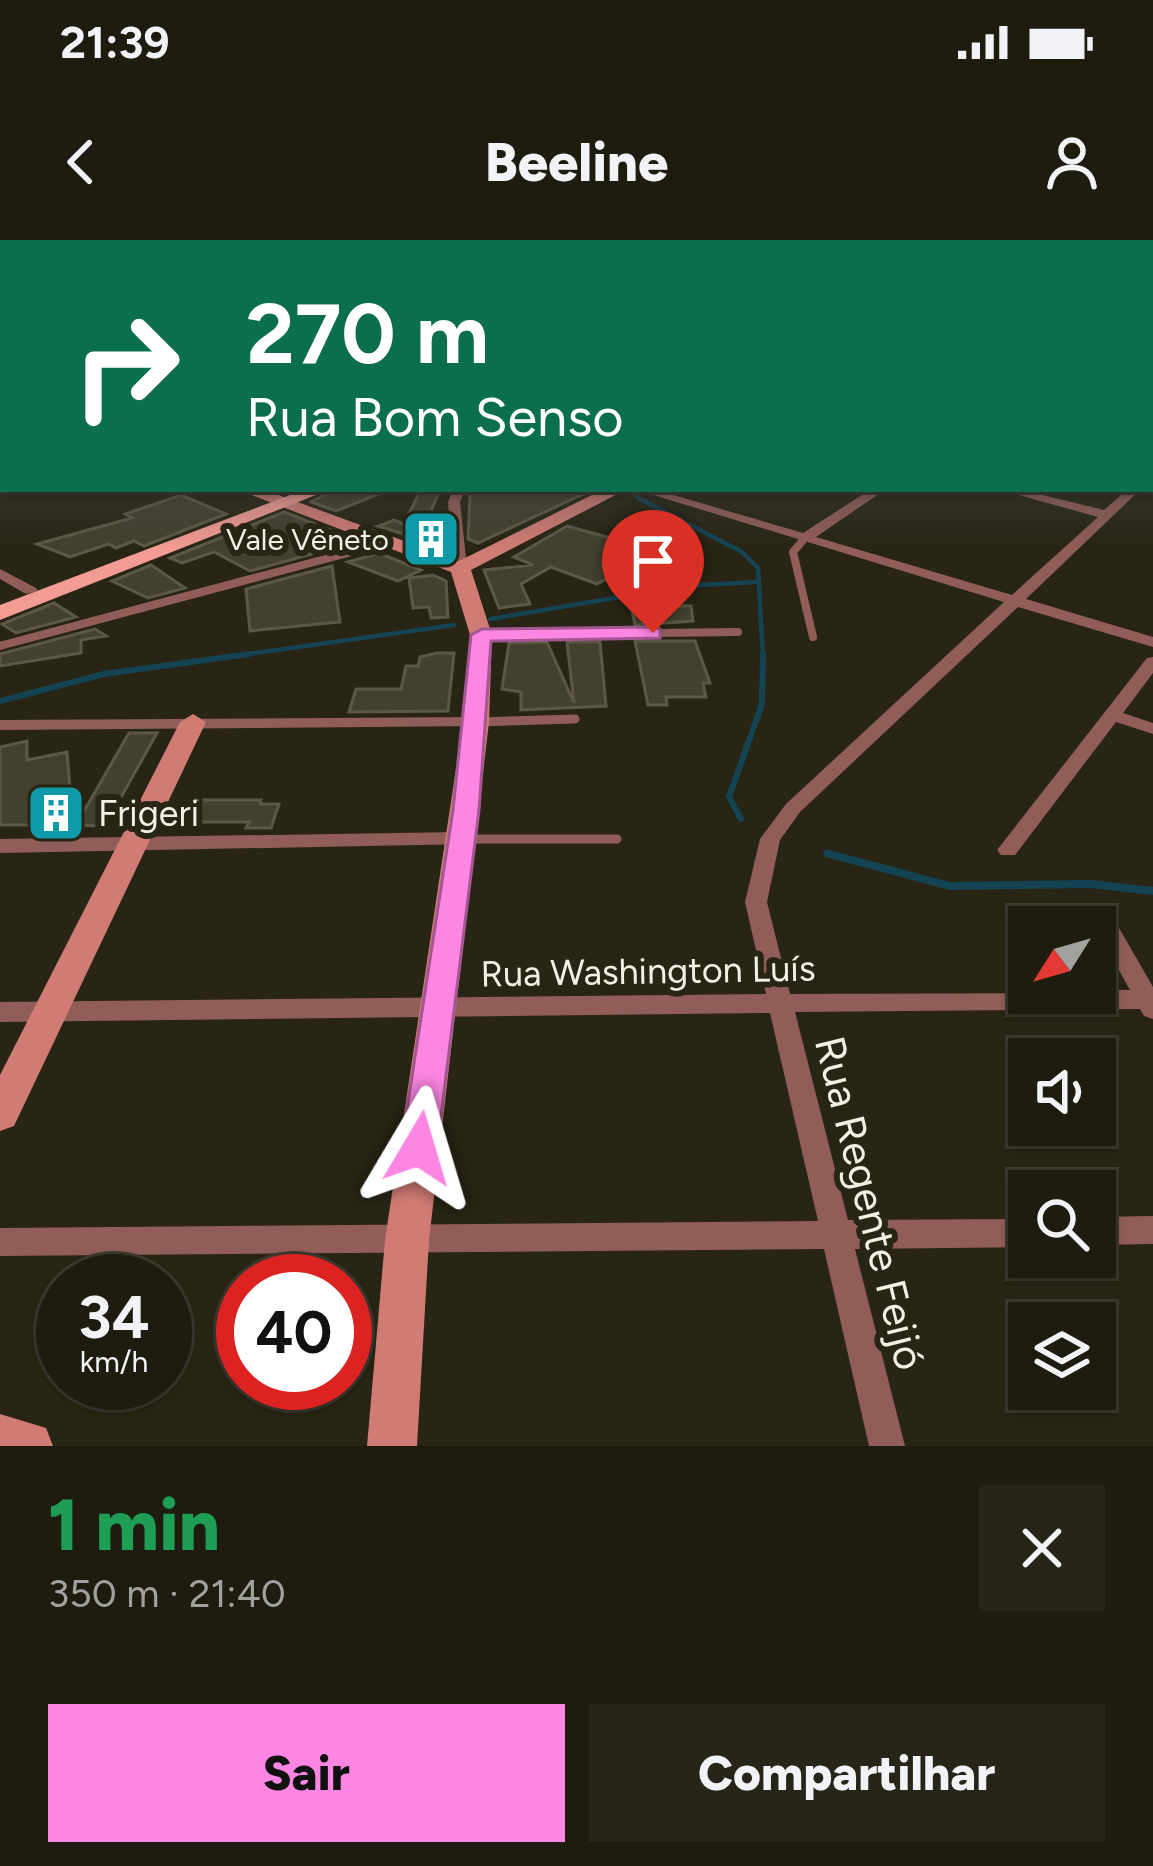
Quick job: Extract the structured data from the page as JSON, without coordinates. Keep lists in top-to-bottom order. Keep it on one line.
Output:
{"streets":{"street":["Rua Washington Luís","Rua Regente Feijó"]},"crossings":[["Rua Washington Luís","Rua Regente Feijó"]],"places":{"building":["Vale Vêneto","Frigeri"]},"north":"bottom left","page":{"status":"21:39","header":"Beeline","turn":["270 m","Rua Bom Senso"],"speed":"34 km/h","limit":"40","heading":["1 min","350 m · 21:40"],"buttons":["Sair","Compartilhar"]}}
